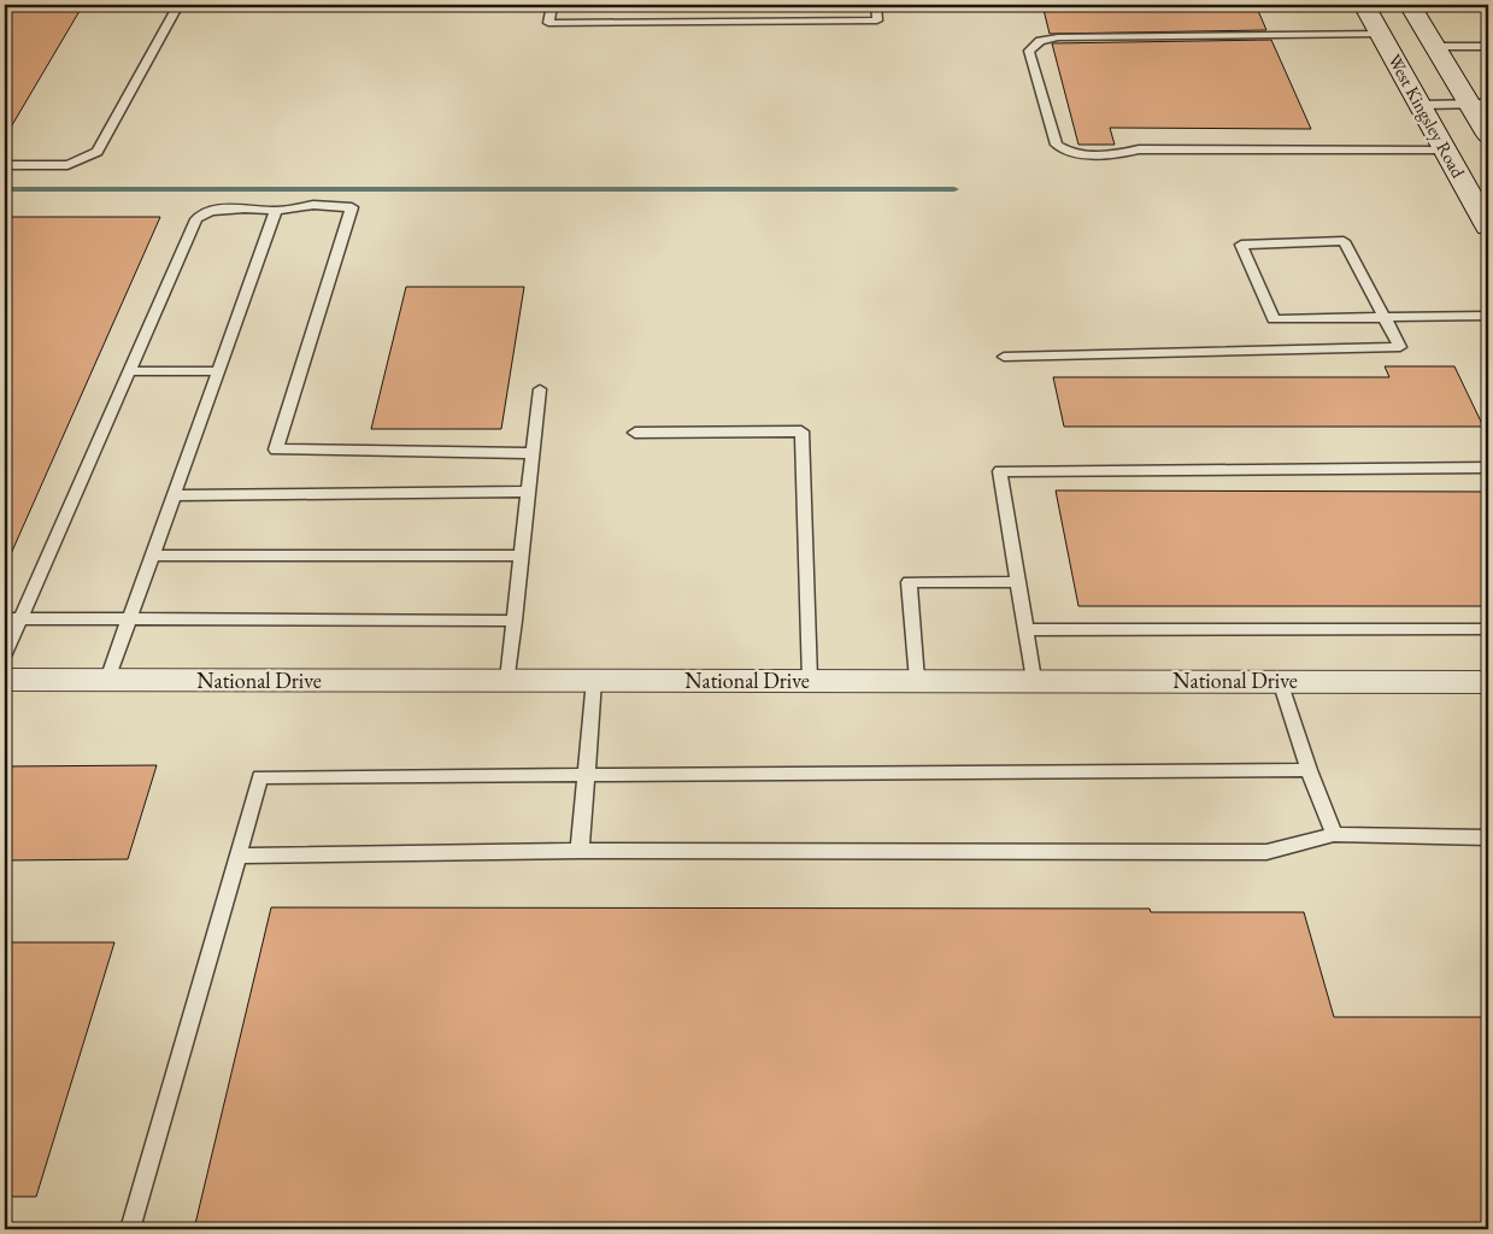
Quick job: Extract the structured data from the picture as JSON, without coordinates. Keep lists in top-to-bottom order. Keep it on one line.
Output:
{"streets":{"main road":["West Kingsley Road"],"street":["National Drive"]}}
